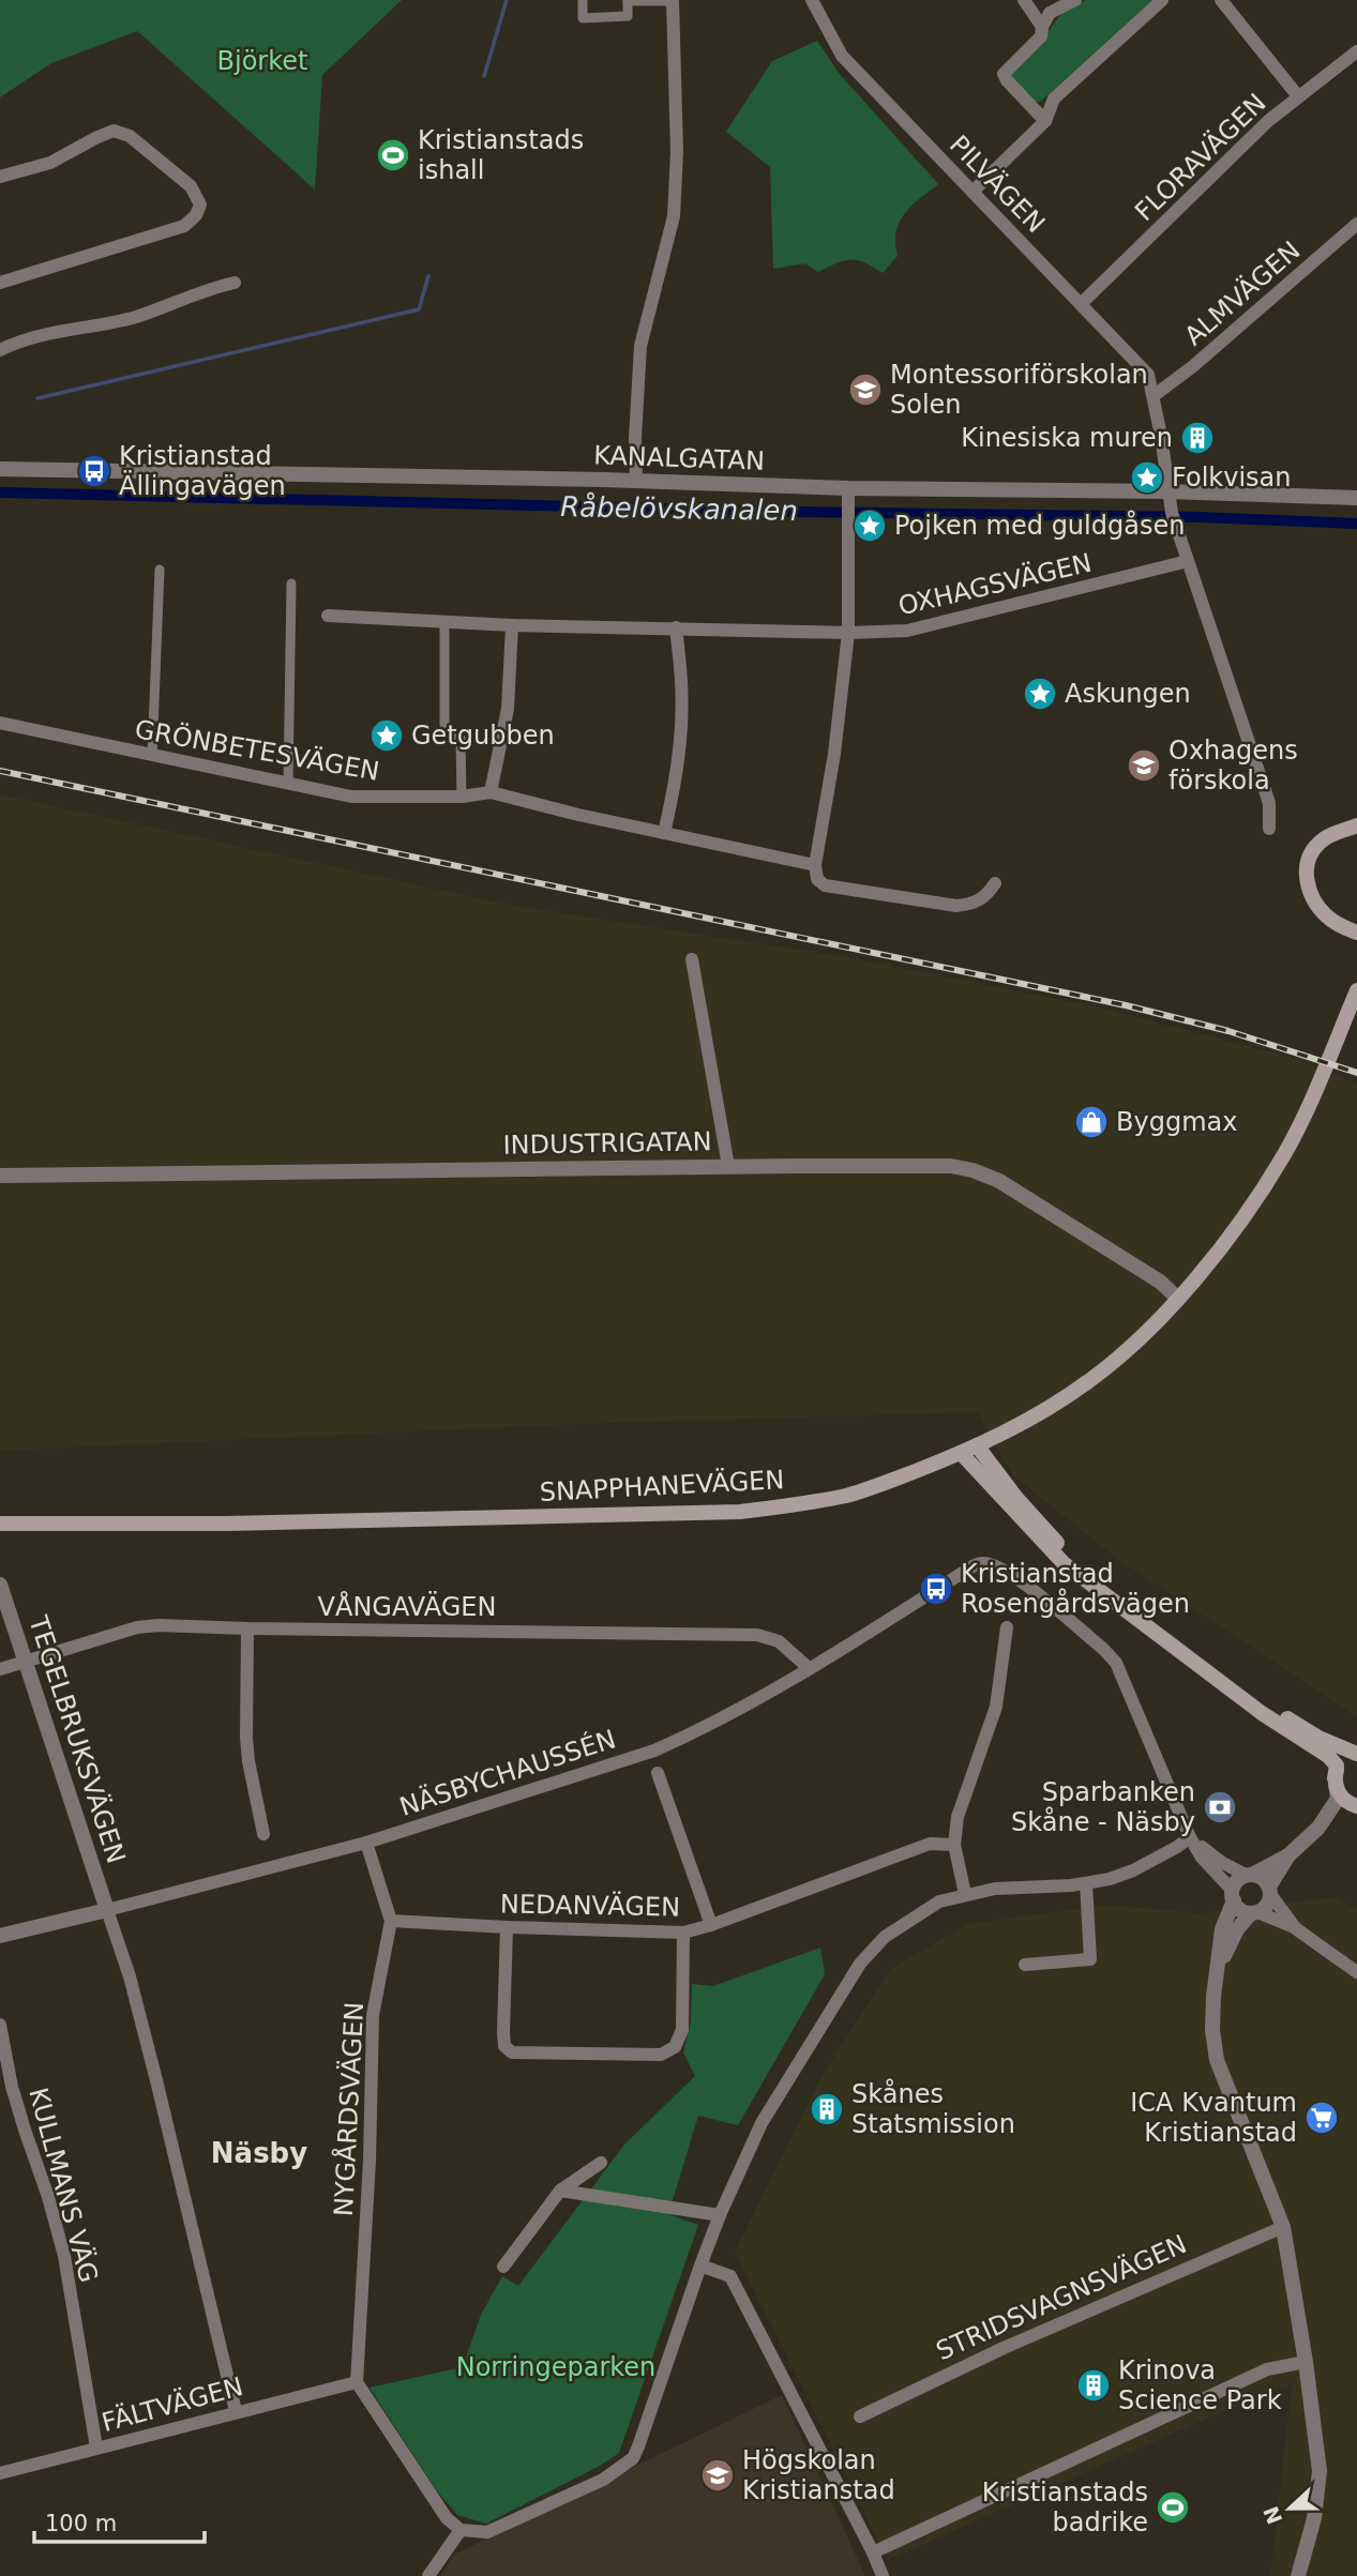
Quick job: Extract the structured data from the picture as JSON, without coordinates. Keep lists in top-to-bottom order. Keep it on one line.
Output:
{"streets":{"main road":["SNAPPHANEVÄGEN"],"street":["FLORAVÄGEN","PILVÄGEN","ALMVÄGEN","KANALGATAN","OXHAGSVÄGEN","GRÖNBETESVÄGEN","INDUSTRIGATAN","VÅNGAVÄGEN","TEGELBRUKSVÄGEN","NÄSBYCHAUSSÉN","NEDANVÄGEN","NYGÅRDSVÄGEN","KULLMANS VÄG","STRIDSVAGNSVÄGEN","FÄLTVÄGEN"]},"crossings":[["FLORAVÄGEN","PILVÄGEN"],["PILVÄGEN","ALMVÄGEN"],["INDUSTRIGATAN","SNAPPHANEVÄGEN"],["VÅNGAVÄGEN","TEGELBRUKSVÄGEN"],["VÅNGAVÄGEN","NÄSBYCHAUSSÉN"],["TEGELBRUKSVÄGEN","NÄSBYCHAUSSÉN"],["NÄSBYCHAUSSÉN","NYGÅRDSVÄGEN"],["NEDANVÄGEN","NYGÅRDSVÄGEN"],["NYGÅRDSVÄGEN","FÄLTVÄGEN"],["KULLMANS VÄG","FÄLTVÄGEN"]],"districts":["Näsby"],"water":["Råbelövskanalen"],"parks":["Björket","Norringeparken"],"places":{"sports":["Kristianstads ishall","Kristianstads badrike"],"school or university":["Montessoriförskolan Solen","Oxhagens förskola","Högskolan Kristianstad"],"building":["Kinesiska muren","Skånes Statsmission","Krinova Science Park"],"bus stop":["Kristianstad Ällingavägen","Kristianstad Rosengårdsvägen"],"place":["Folkvisan","Pojken med guldgåsen","Askungen","Getgubben"],"shop":["Byggmax"],"bank":["Sparbanken Skåne - Näsby"],"supermarket":["ICA Kvantum Kristianstad"]},"scale_bar":"100 m","north":"left"}
